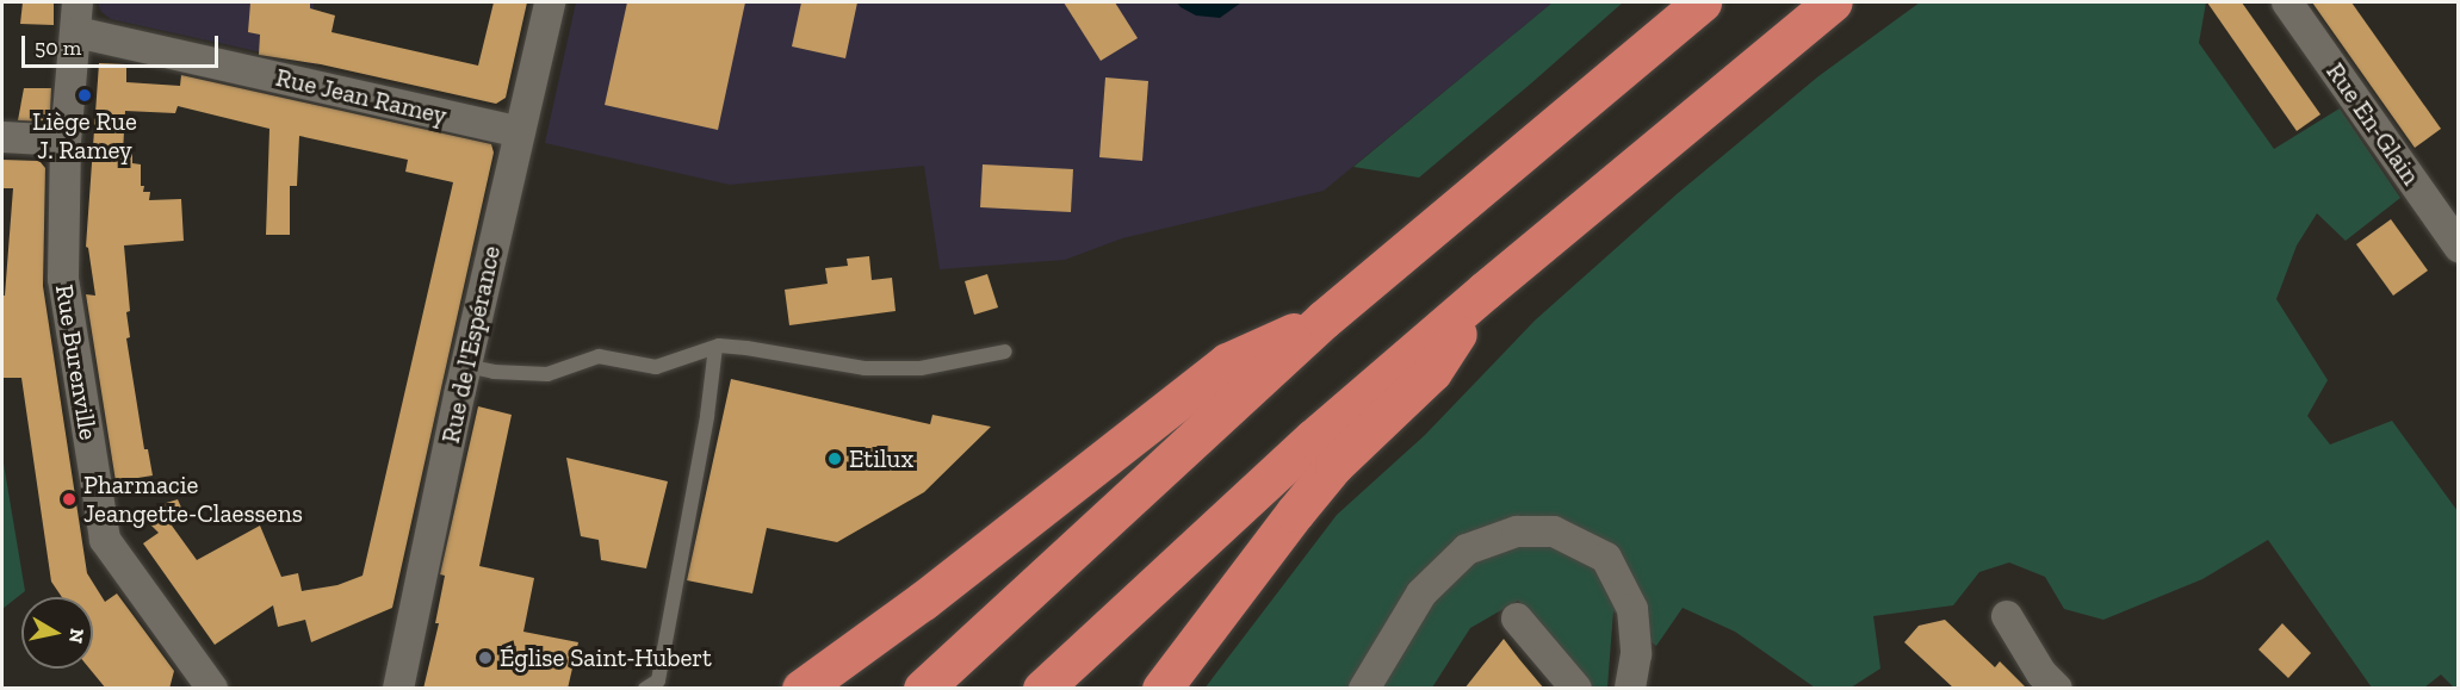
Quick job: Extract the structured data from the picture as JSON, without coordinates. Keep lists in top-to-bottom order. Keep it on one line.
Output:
{"streets":{"street":["Rue Jean Ramey","Rue En-Glain","Rue de l'Espérance","Rue Burenville"]},"crossings":[["Rue Jean Ramey","Rue de l'Espérance"],["Rue Jean Ramey","Rue Burenville"]],"places":["Liège Rue J. Ramey","Etilux","Pharmacie Jeangette-Claessens","Église Saint-Hubert"],"scale_bar":"50 m","north":"right"}
